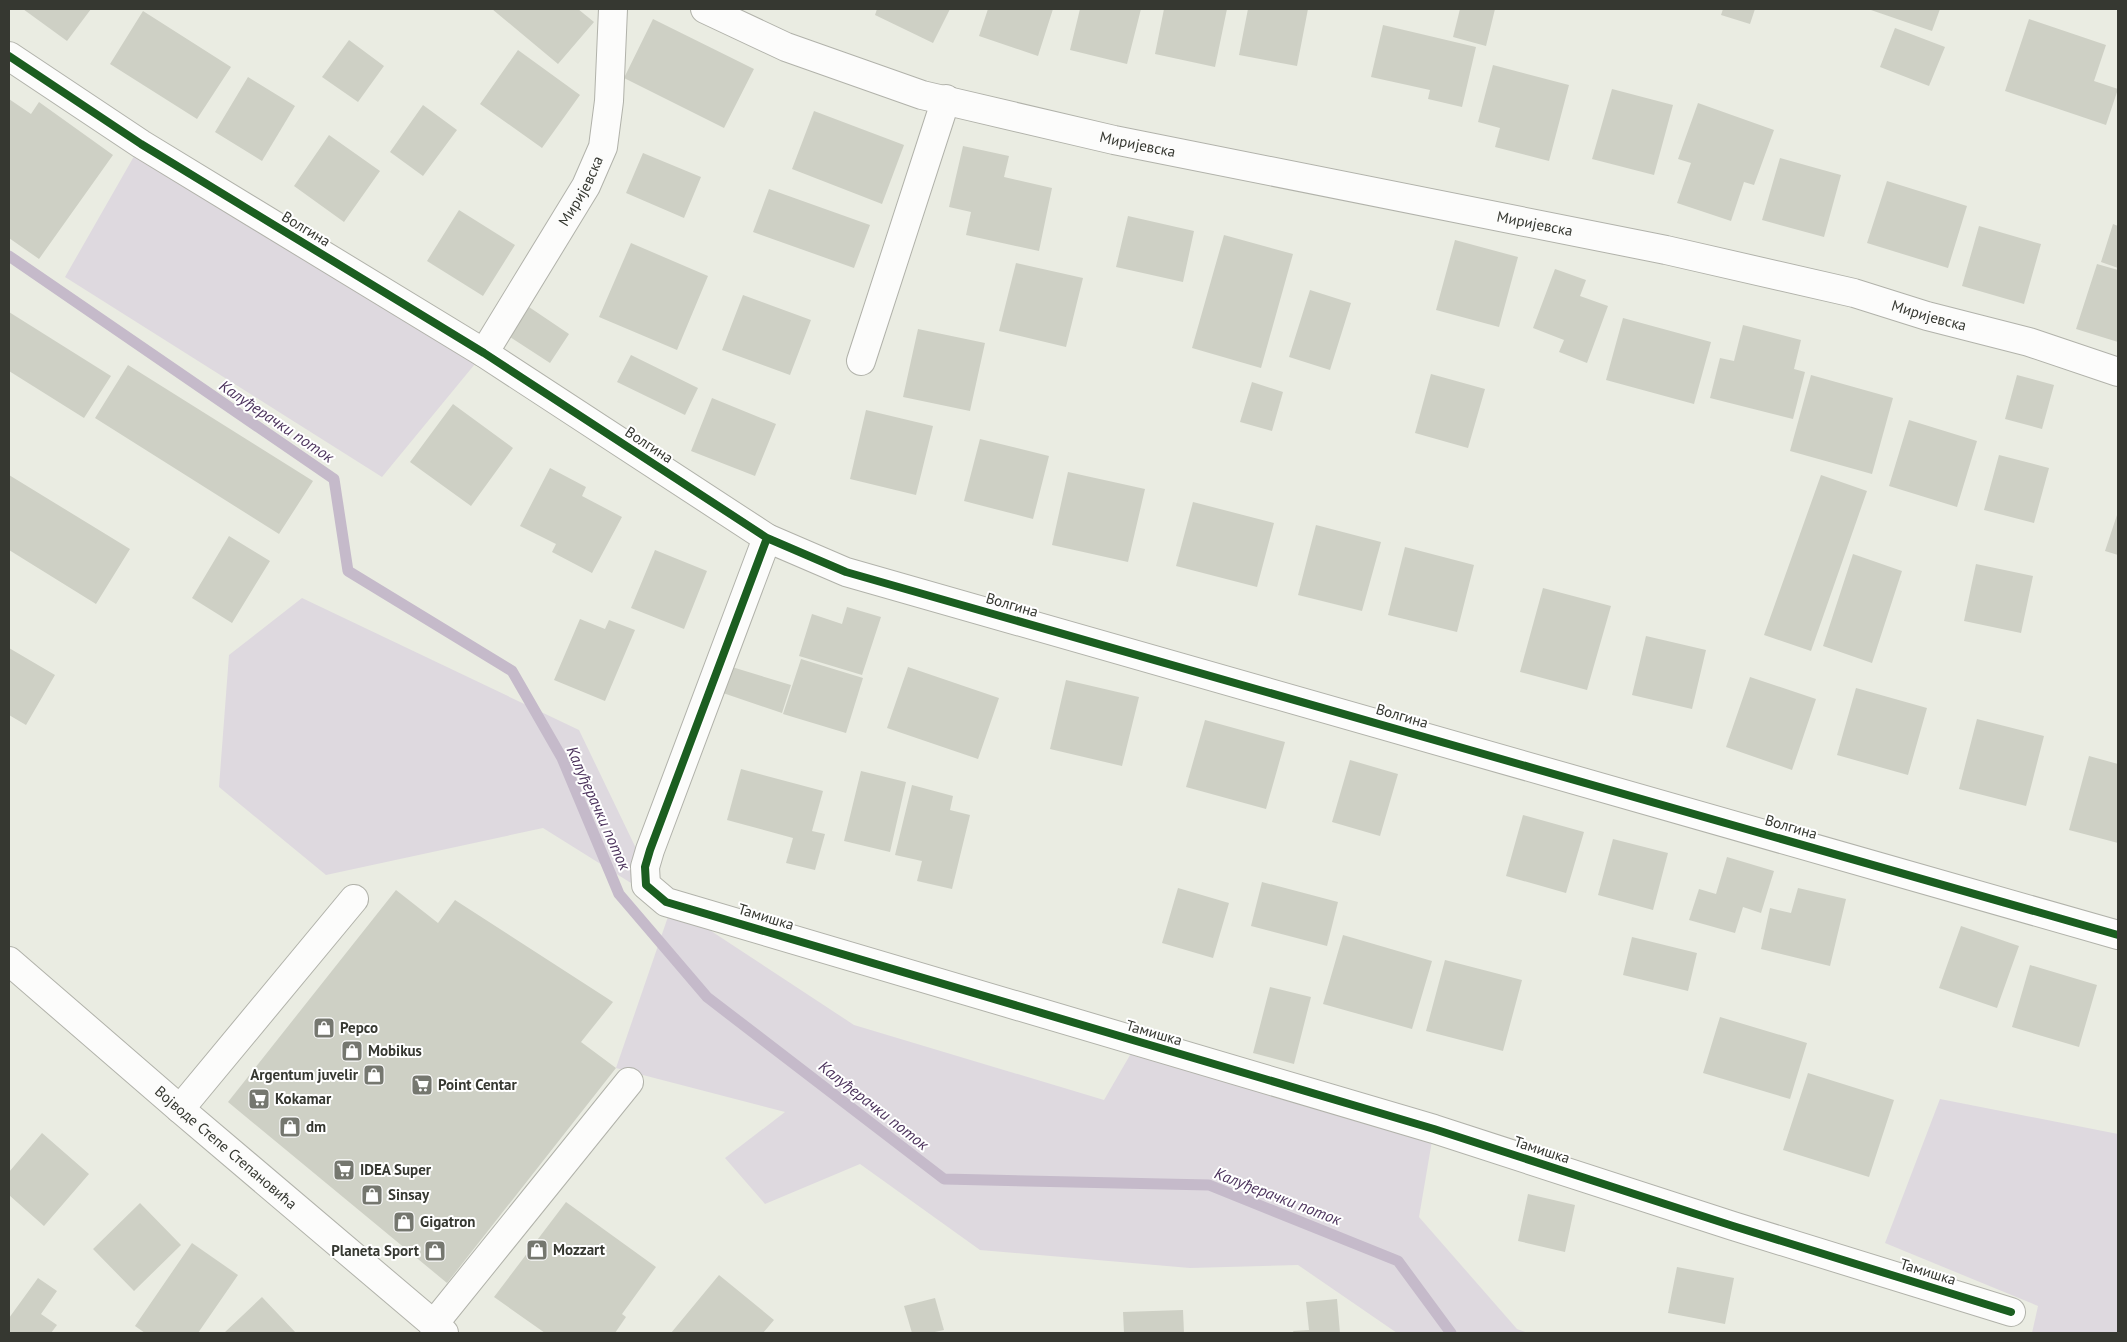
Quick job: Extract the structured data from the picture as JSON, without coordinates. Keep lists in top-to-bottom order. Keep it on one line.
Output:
{"streets":{"street":["Миријевска","Волгина","Тамишка","Војводе Степе Степановића"]},"crossings":[["Миријевска","Волгина"],["Волгина","Тамишка"]],"water":["Калуђерачки поток"],"places":{"shop":["Pepco","Mobikus","Argentum juvelir","dm","Sinsay","Gigatron","Mozzart","Planeta Sport"],"supermarket":["Point Centar","Kokamar","IDEA Super"]}}
